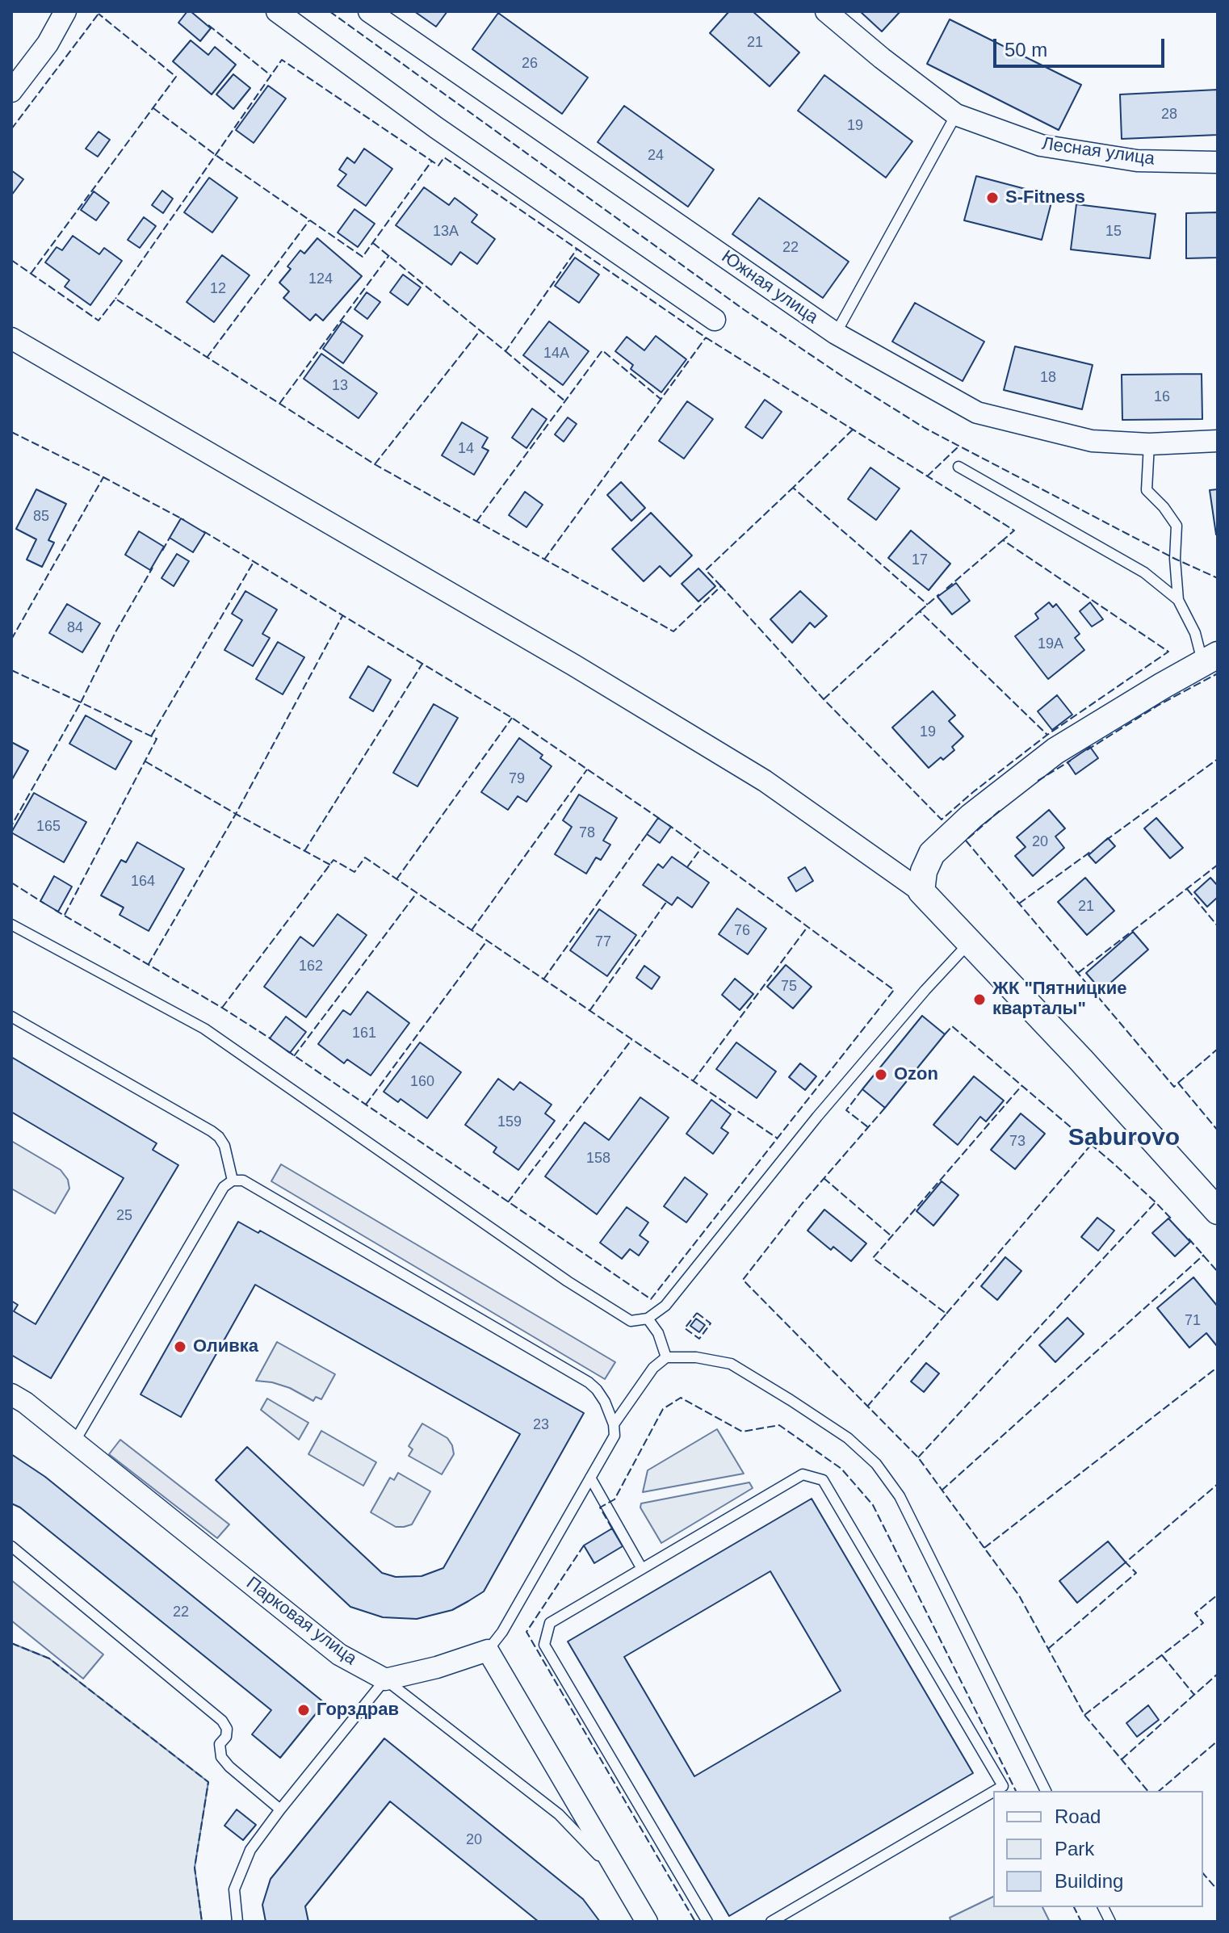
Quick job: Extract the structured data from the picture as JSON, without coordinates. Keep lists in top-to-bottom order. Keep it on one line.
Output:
{"streets":{"street":["Лесная улица","Южная улица","Парковая улица"]},"districts":["Saburovo"],"places":["S-Fitness","ЖК \"Пятницкие кварталы\"","Ozon","Оливка","Горздрав"],"house_numbers":["21","26","28","19","24","13А","15","22","124","12","14А","18","13","16","14","85","17","84","19А","19","79","165","78","20","164","21","76","77","162","75","161","160","159","73","158","25","71","23","22","20"],"legend":["Road","Park","Building"],"scale_bar":"50 m"}
